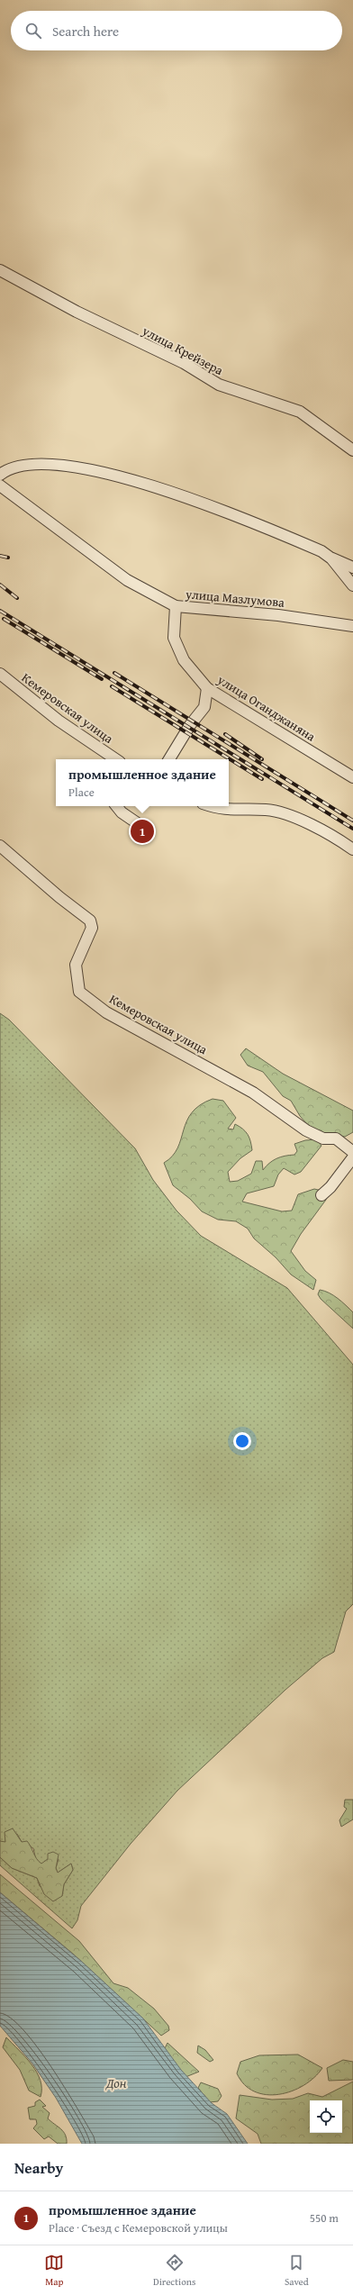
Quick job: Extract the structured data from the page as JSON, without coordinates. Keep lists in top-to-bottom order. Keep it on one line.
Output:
{"streets":{"street":["улица Крейзера","улица Мазлумова","Кемеровская улица","улица Оганджаняна"]},"crossings":[["улица Мазлумова","улица Оганджаняна"]],"water":["Дон"],"page":{"search":"Search here","popup":["промышленное здание","Place"],"pins":"1","heading":"Nearby","list":[{"mark":"1","name":"промышленное здание","note":"Place · Съезд с Кемеровской улицы","value":"550 m"}],"nav":["Map","Directions","Saved"]}}
